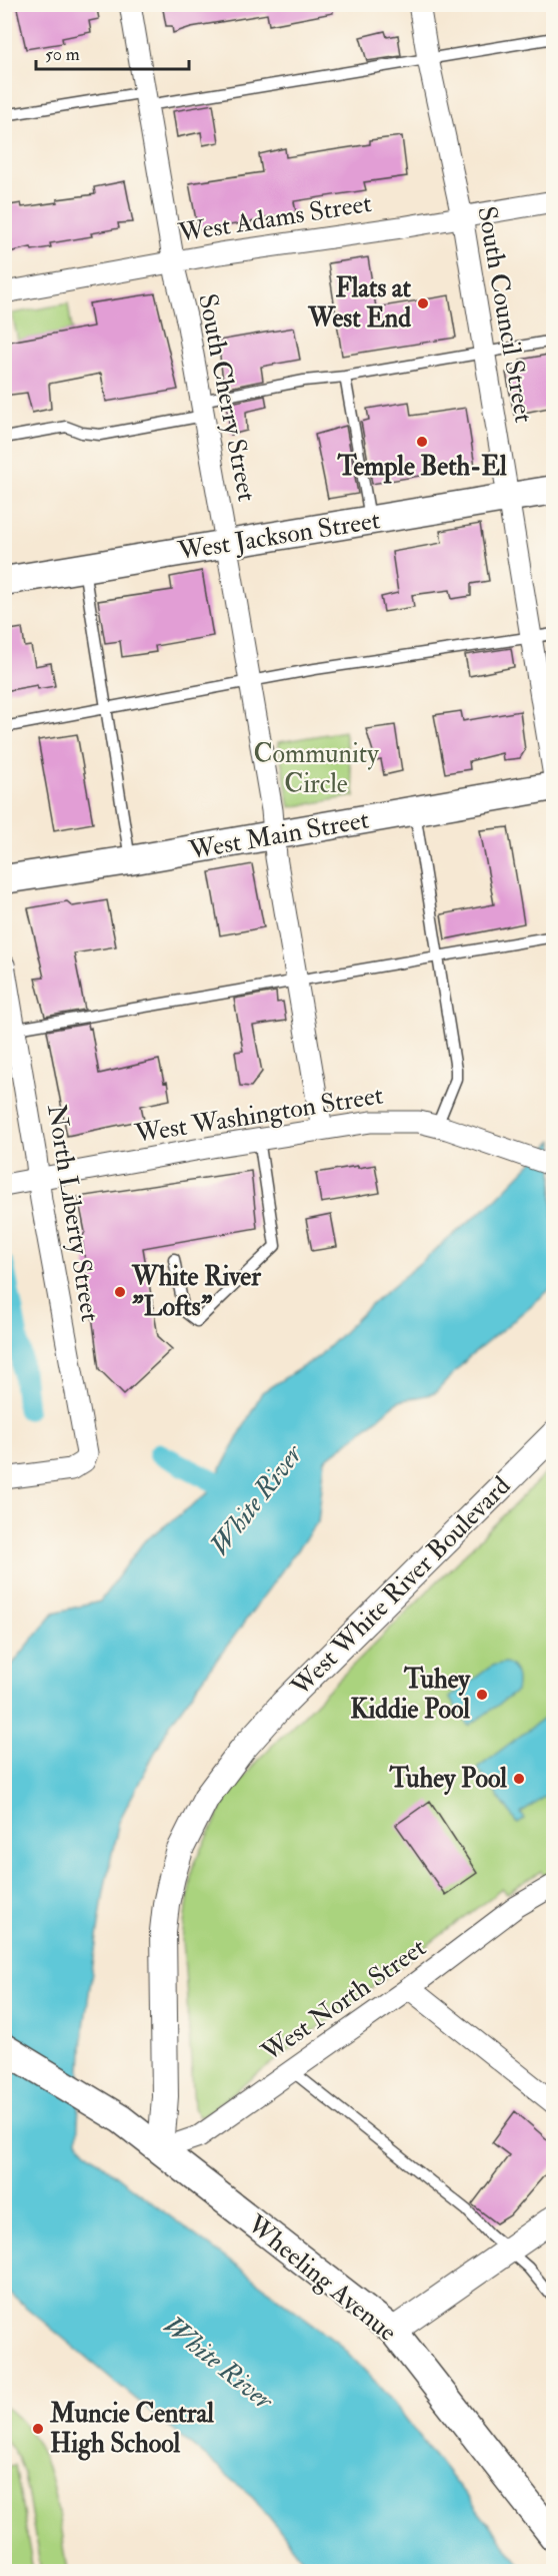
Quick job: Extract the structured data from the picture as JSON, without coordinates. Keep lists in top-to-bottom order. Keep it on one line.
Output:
{"streets":{"main road":["West Jackson Street","West Main Street","Wheeling Avenue"],"street":["West Adams Street","South Council Street","South Cherry Street","West Washington Street","North Liberty Street","West White River Boulevard","West North Street"]},"crossings":[["West Adams Street","South Council Street"],["West Adams Street","South Cherry Street"],["South Council Street","West Jackson Street"],["South Cherry Street","West Jackson Street"],["South Cherry Street","West Main Street"],["South Cherry Street","West Washington Street"],["West Washington Street","North Liberty Street"],["West White River Boulevard","West North Street"],["West White River Boulevard","Wheeling Avenue"],["West North Street","Wheeling Avenue"]],"water":["White River"],"parks":["Community Circle"],"places":["Flats at West End","Temple Beth-El","White River \"Lofts\"","Tuhey Kiddie Pool","Tuhey Pool","Muncie Central High School"],"scale_bar":"50 m"}
